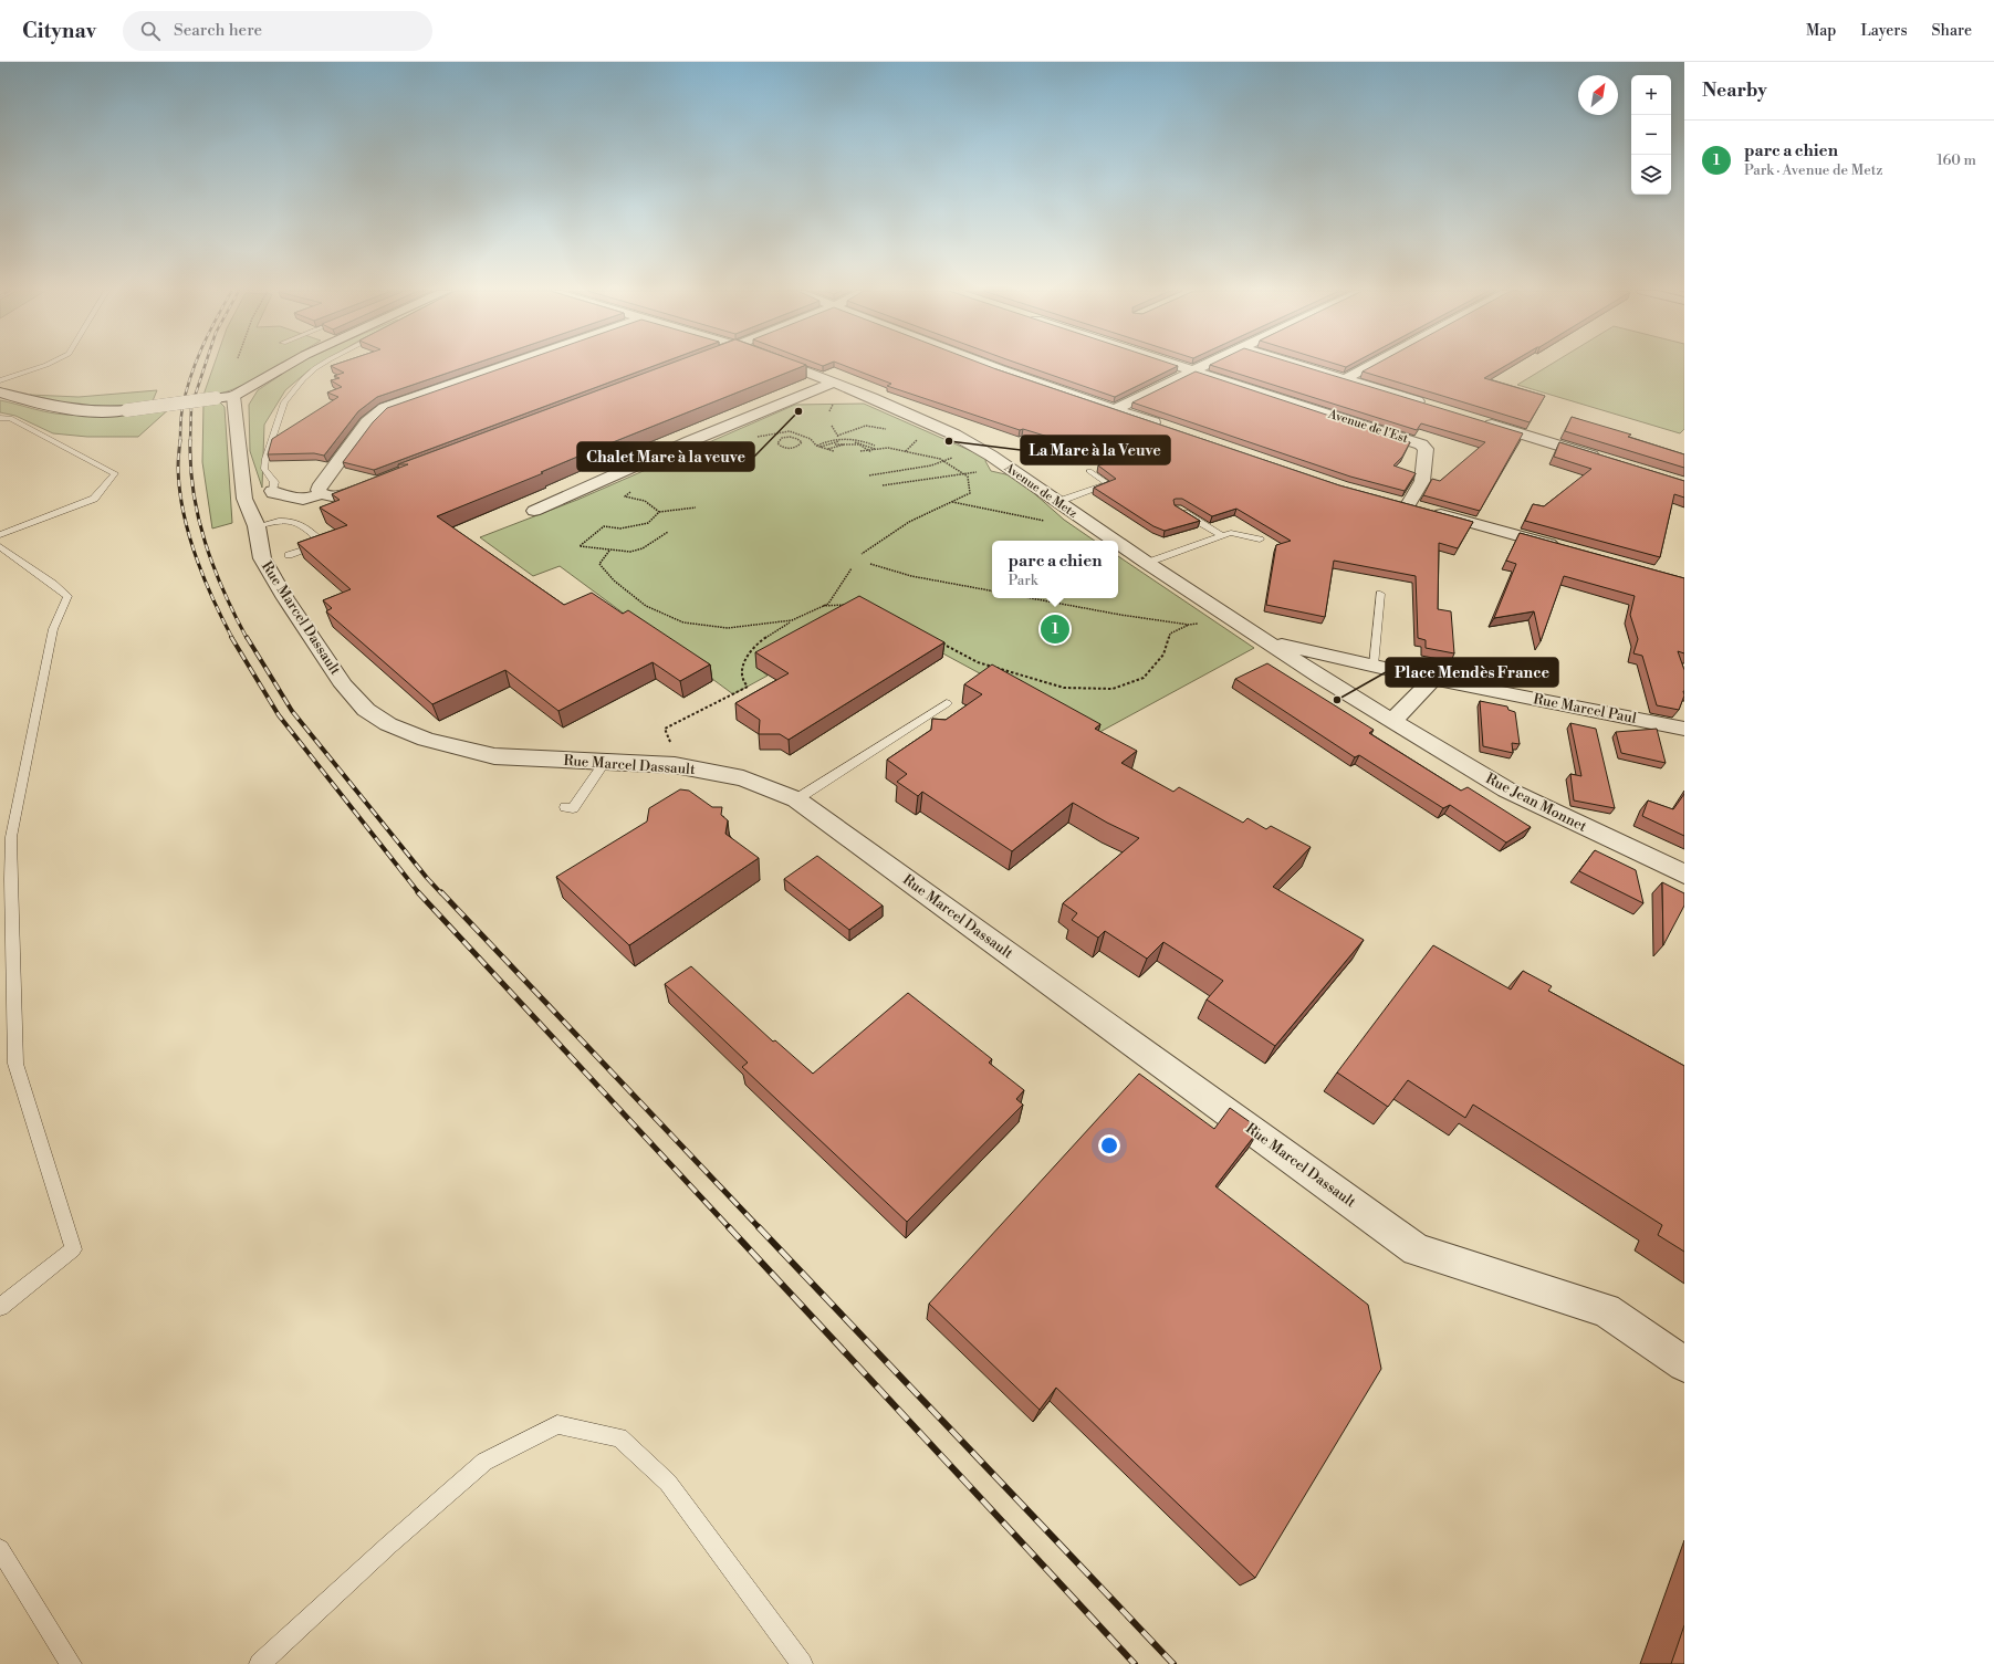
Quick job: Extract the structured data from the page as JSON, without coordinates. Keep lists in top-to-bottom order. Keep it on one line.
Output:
{"streets":{"street":["Avenue de l'Est","Avenue de Metz","Rue Marcel Dassault","Rue Marcel Paul","Rue Jean Monnet"]},"crossings":[["Avenue de Metz","Rue Marcel Paul"],["Avenue de Metz","Rue Jean Monnet"],["Rue Marcel Paul","Rue Jean Monnet"]],"places":["Chalet Mare à la veuve","La Mare à la Veuve","Place Mendès France"],"north":"top right","page":{"header":"Citynav","search":"Search here","nav":["Map","Layers","Share"],"heading":"Nearby","map_buttons":["+","−"],"list":[{"mark":"1","name":"parc a chien","note":"Park · Avenue de Metz","value":"160 m"}],"popup":["parc a chien","Park"],"pins":"1"}}
